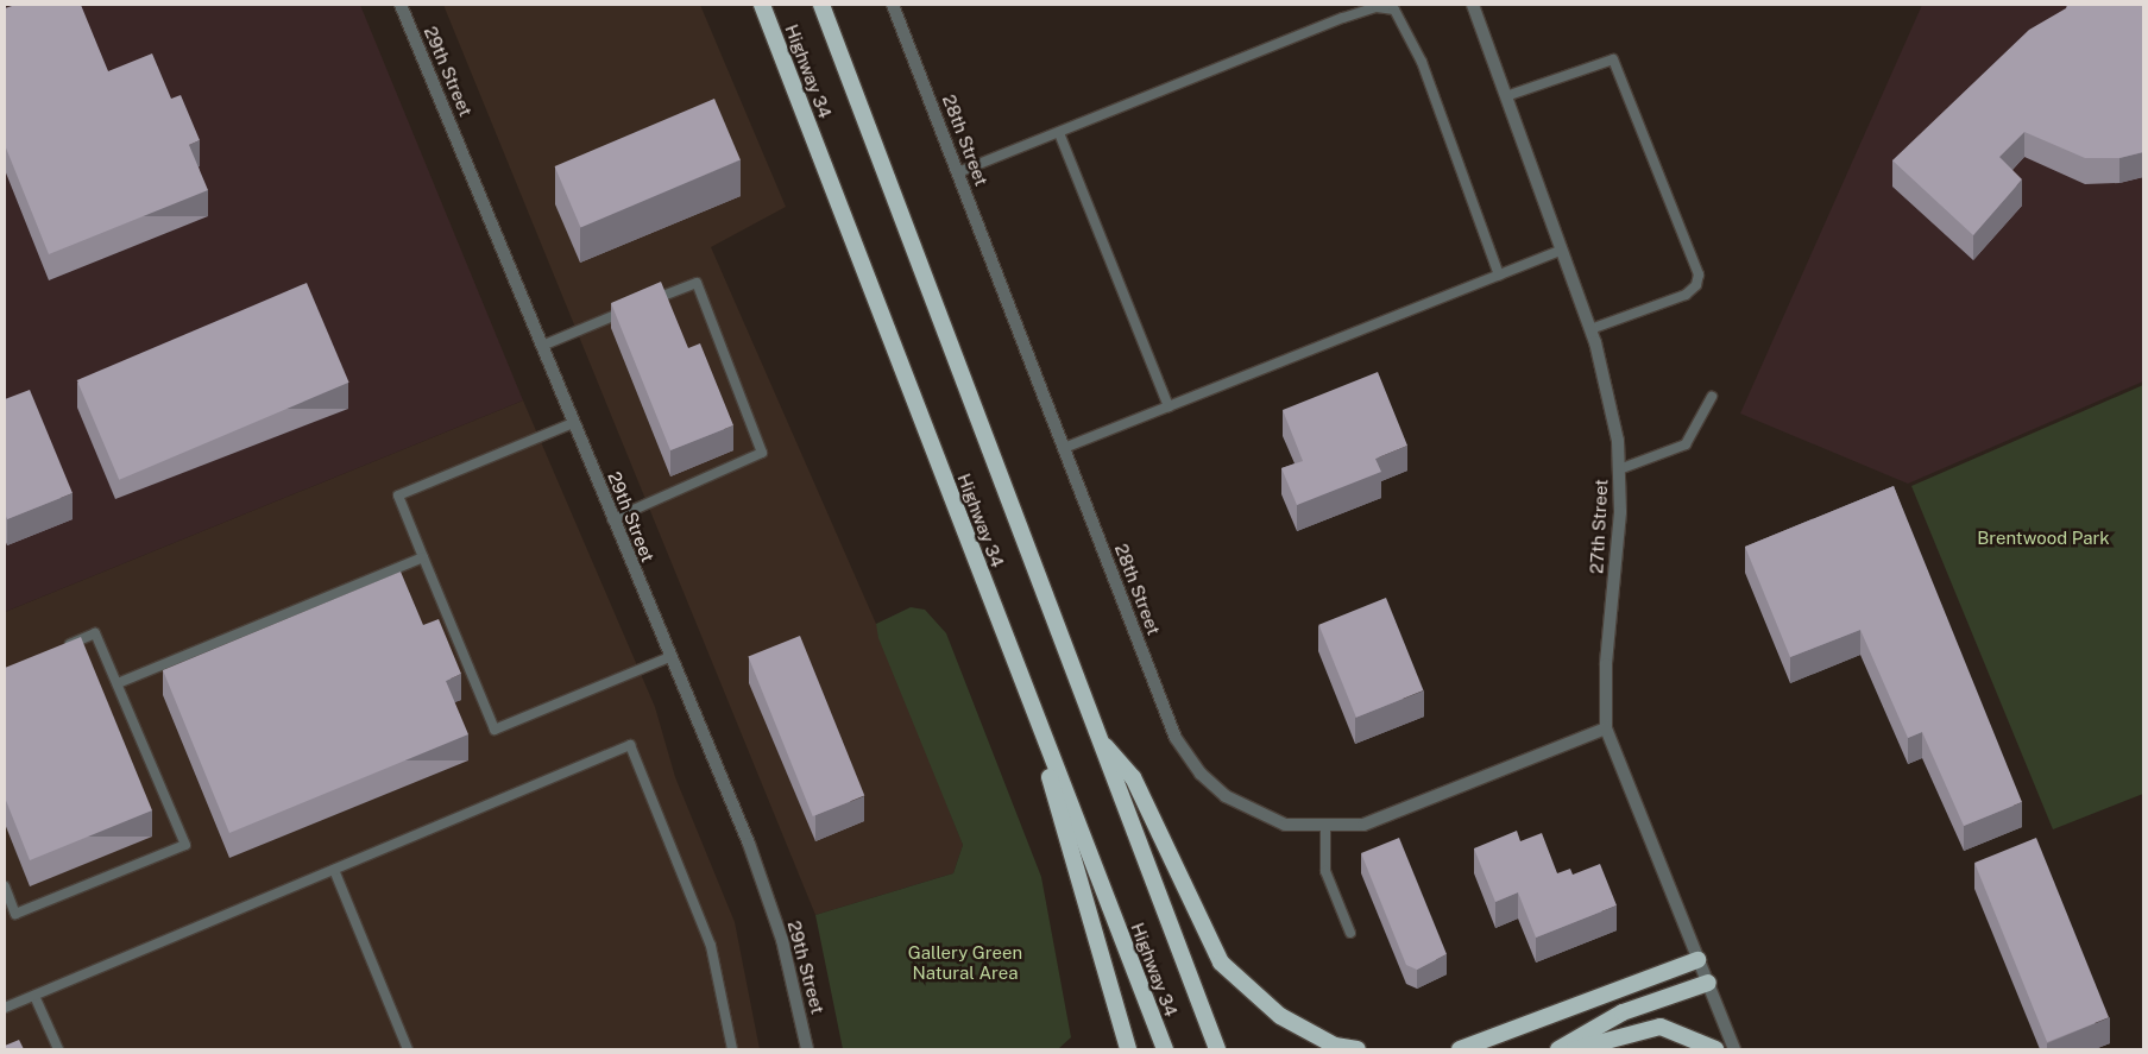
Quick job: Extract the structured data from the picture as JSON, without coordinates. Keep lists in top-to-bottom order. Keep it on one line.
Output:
{"streets":{"highway":["Highway 34"],"street":["29th Street","28th Street","27th Street"]},"crossings":[["28th Street","27th Street"]],"parks":["Brentwood Park","Gallery Green Natural Area"]}
